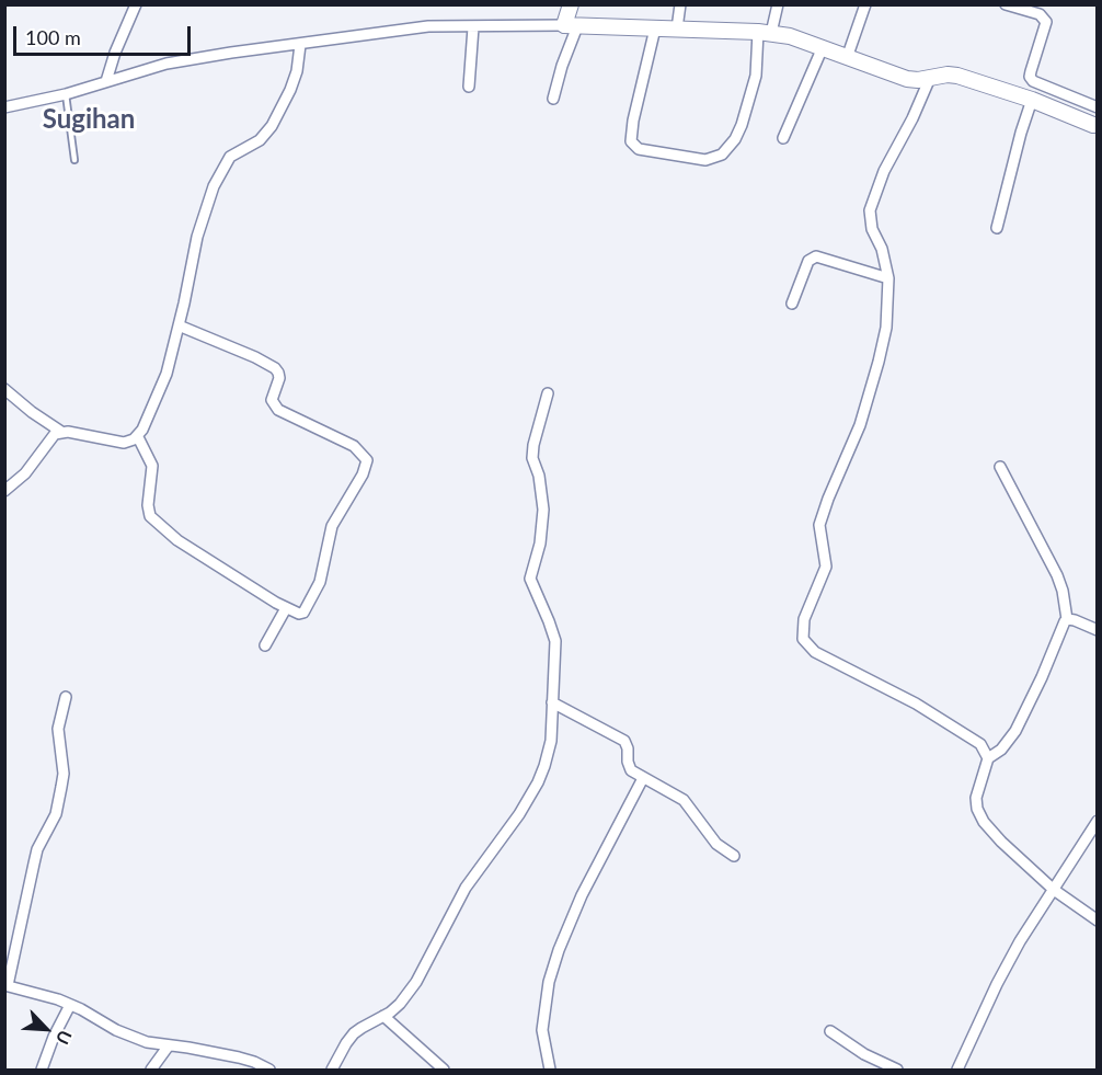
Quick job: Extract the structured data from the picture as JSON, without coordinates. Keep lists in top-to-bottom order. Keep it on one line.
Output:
{"districts":["Sugihan"],"scale_bar":"100 m","north":"bottom right"}
